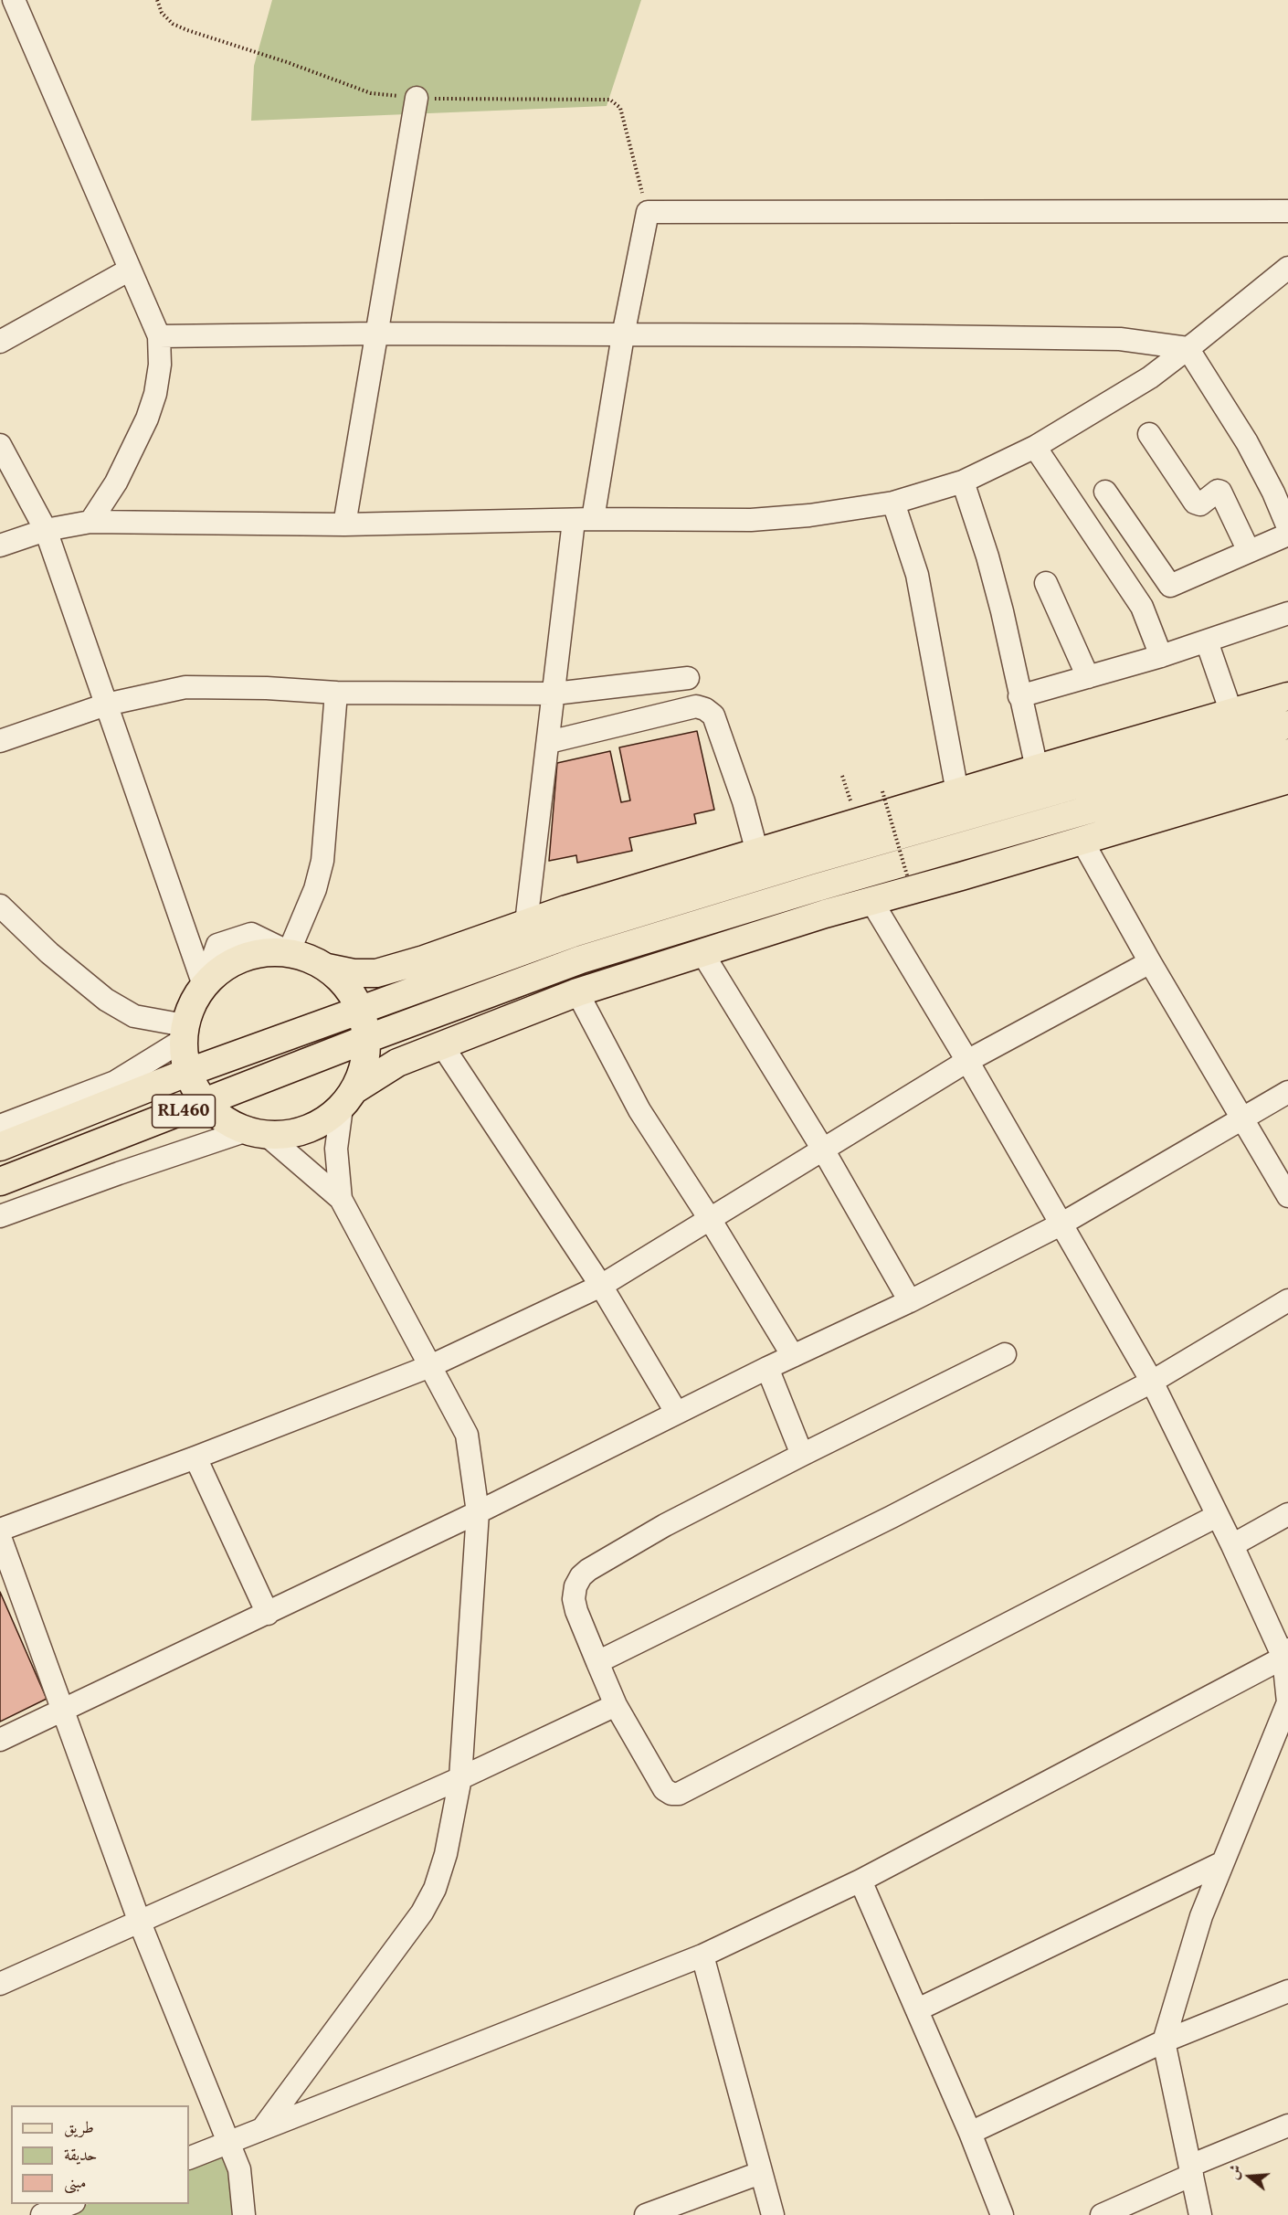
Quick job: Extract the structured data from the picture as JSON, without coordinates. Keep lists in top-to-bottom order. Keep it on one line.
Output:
{"streets":{"main road":["RL460"]},"legend":["طريق","حديقة","مبنى"],"north":"left"}
